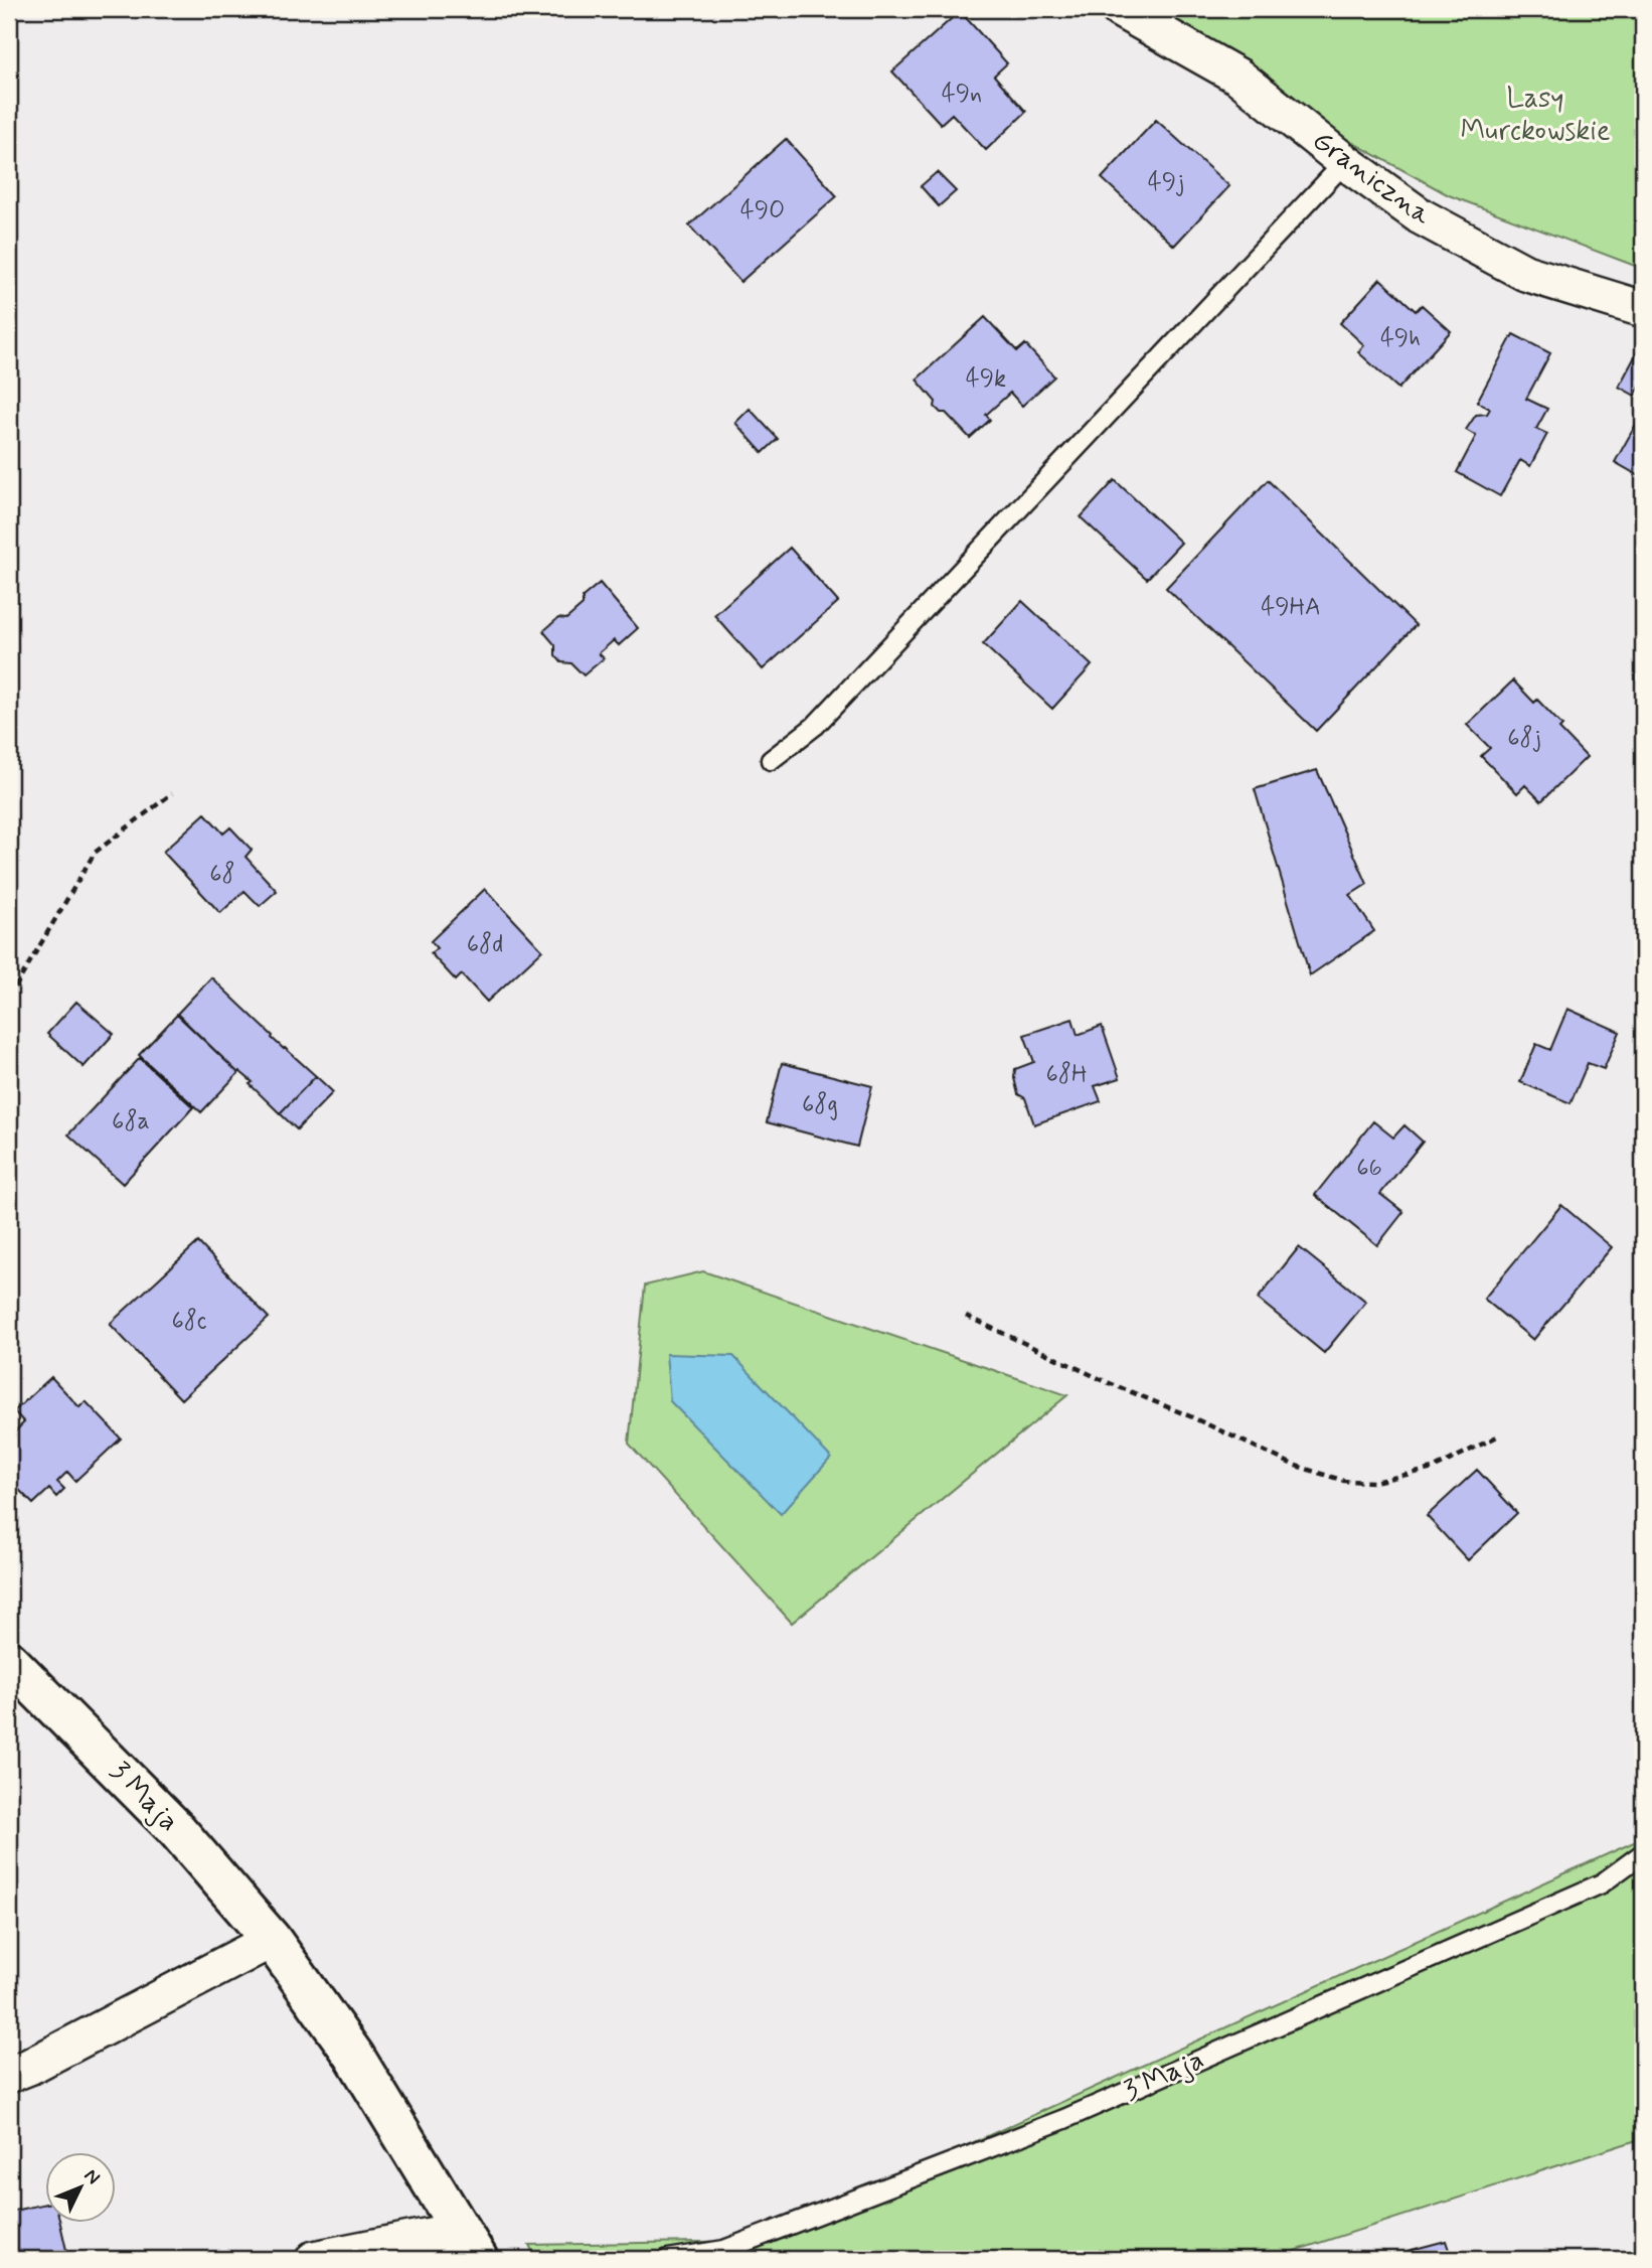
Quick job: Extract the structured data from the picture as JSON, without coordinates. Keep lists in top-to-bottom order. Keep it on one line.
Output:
{"streets":{"street":["Graniczna","3 Maja"]},"parks":["Lasy Murckowskie"],"house_numbers":["49n","49j","49O","49h","49k","49HA","68j","68","68d","68H","68g","68a","66","68c"],"north":"top right"}
